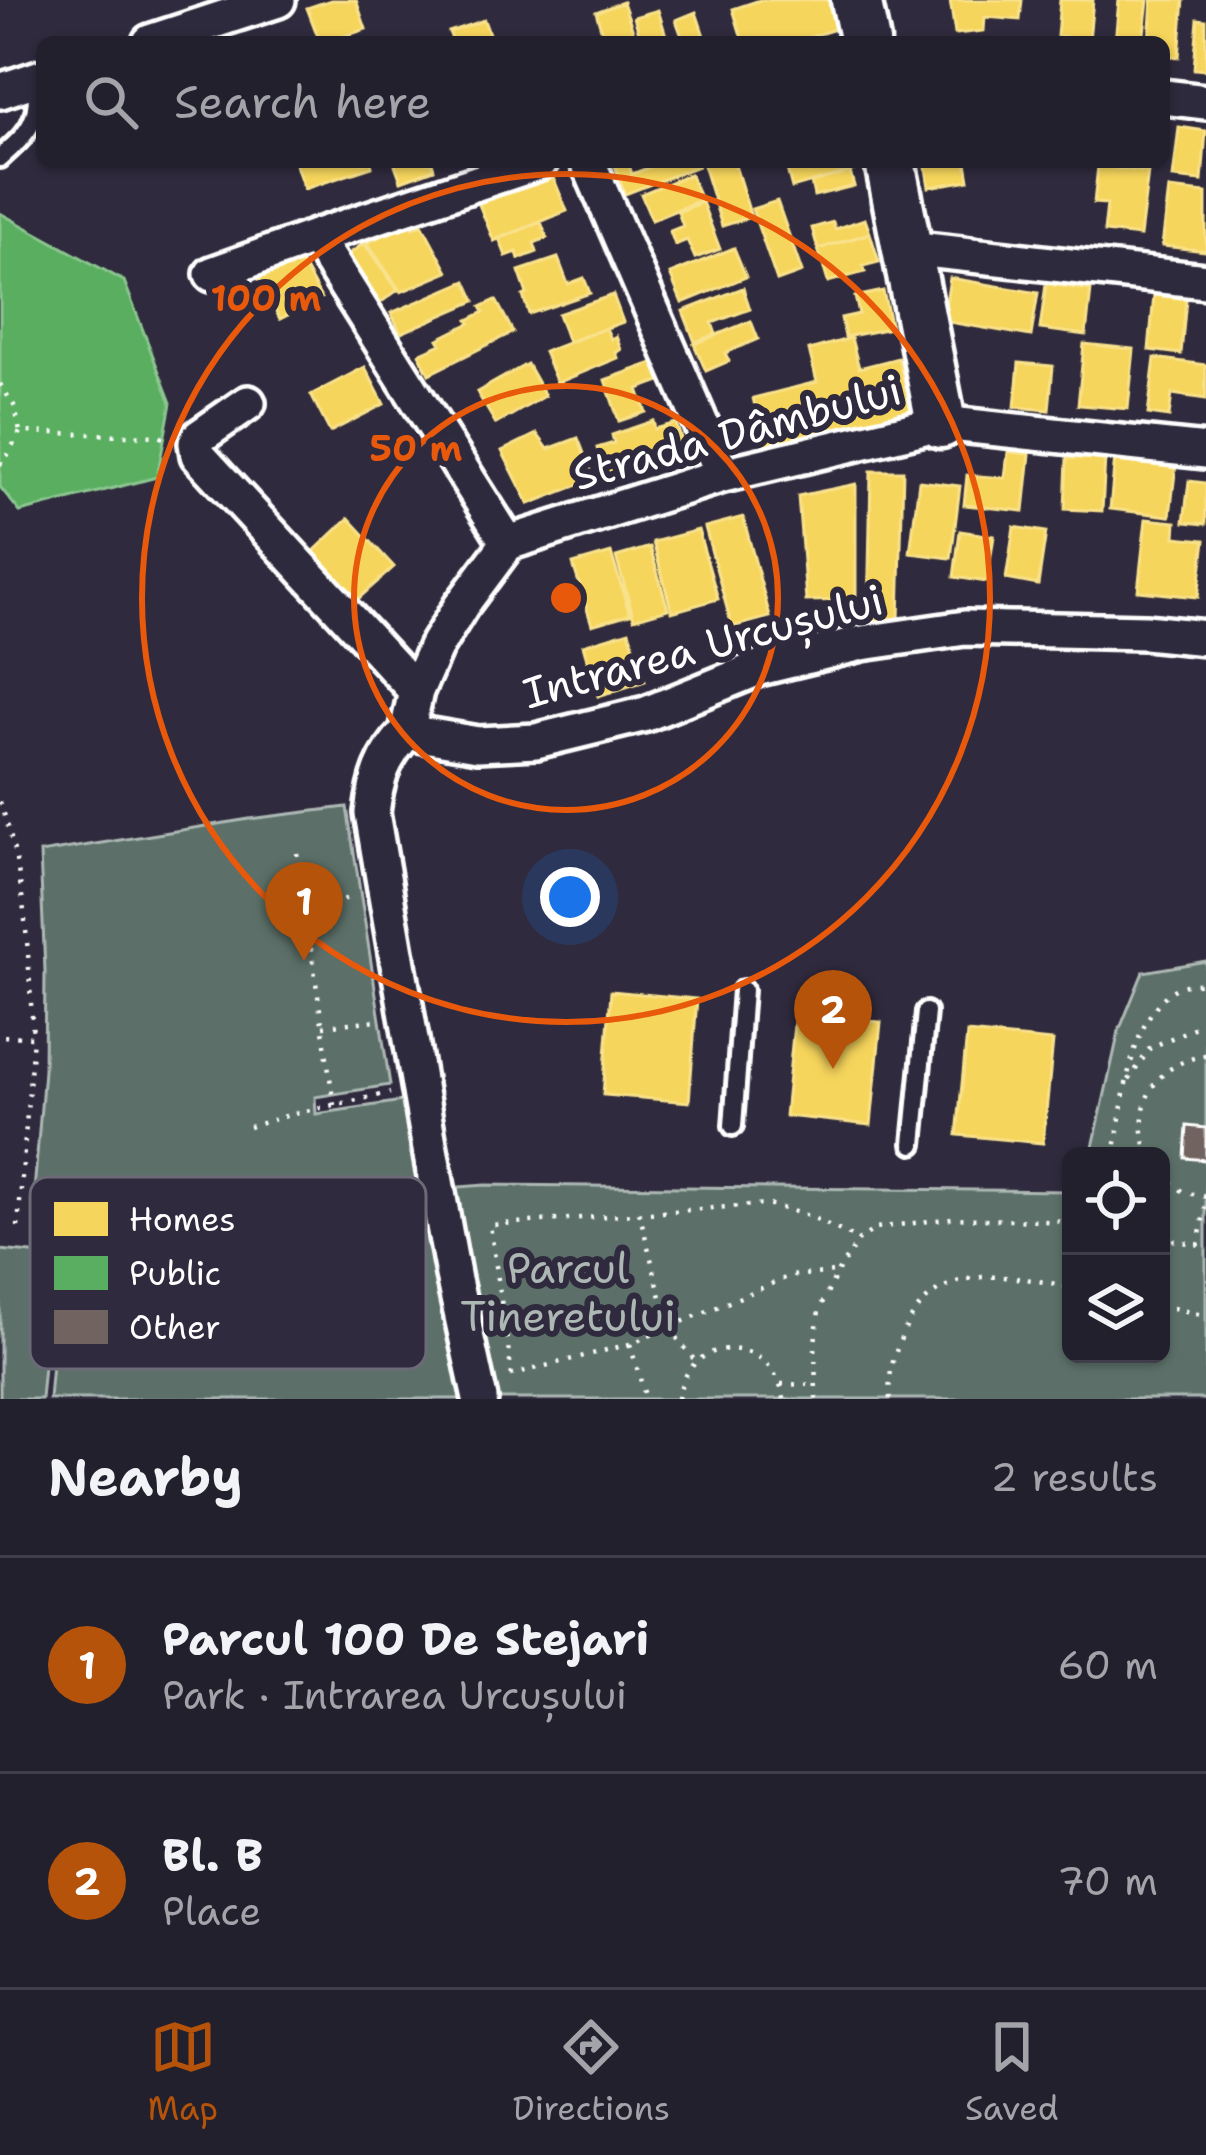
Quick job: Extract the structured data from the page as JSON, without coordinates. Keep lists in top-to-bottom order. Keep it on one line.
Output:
{"streets":{"street":["Strada Dâmbului","Intrarea Urcușului"]},"parks":["Parcul Tineretului"],"legend":["Homes","Public","Other"],"page":{"search":"Search here","pins":["1","2"],"heading":["Nearby","2 results"],"list":[{"mark":"1","name":"Parcul 100 De Stejari","note":"Park · Intrarea Urcușului","value":"60 m"},{"mark":"2","name":"Bl. B","note":"Place","value":"70 m"}],"nav":["Map","Directions","Saved"]},"rings":["100 m","50 m"]}
